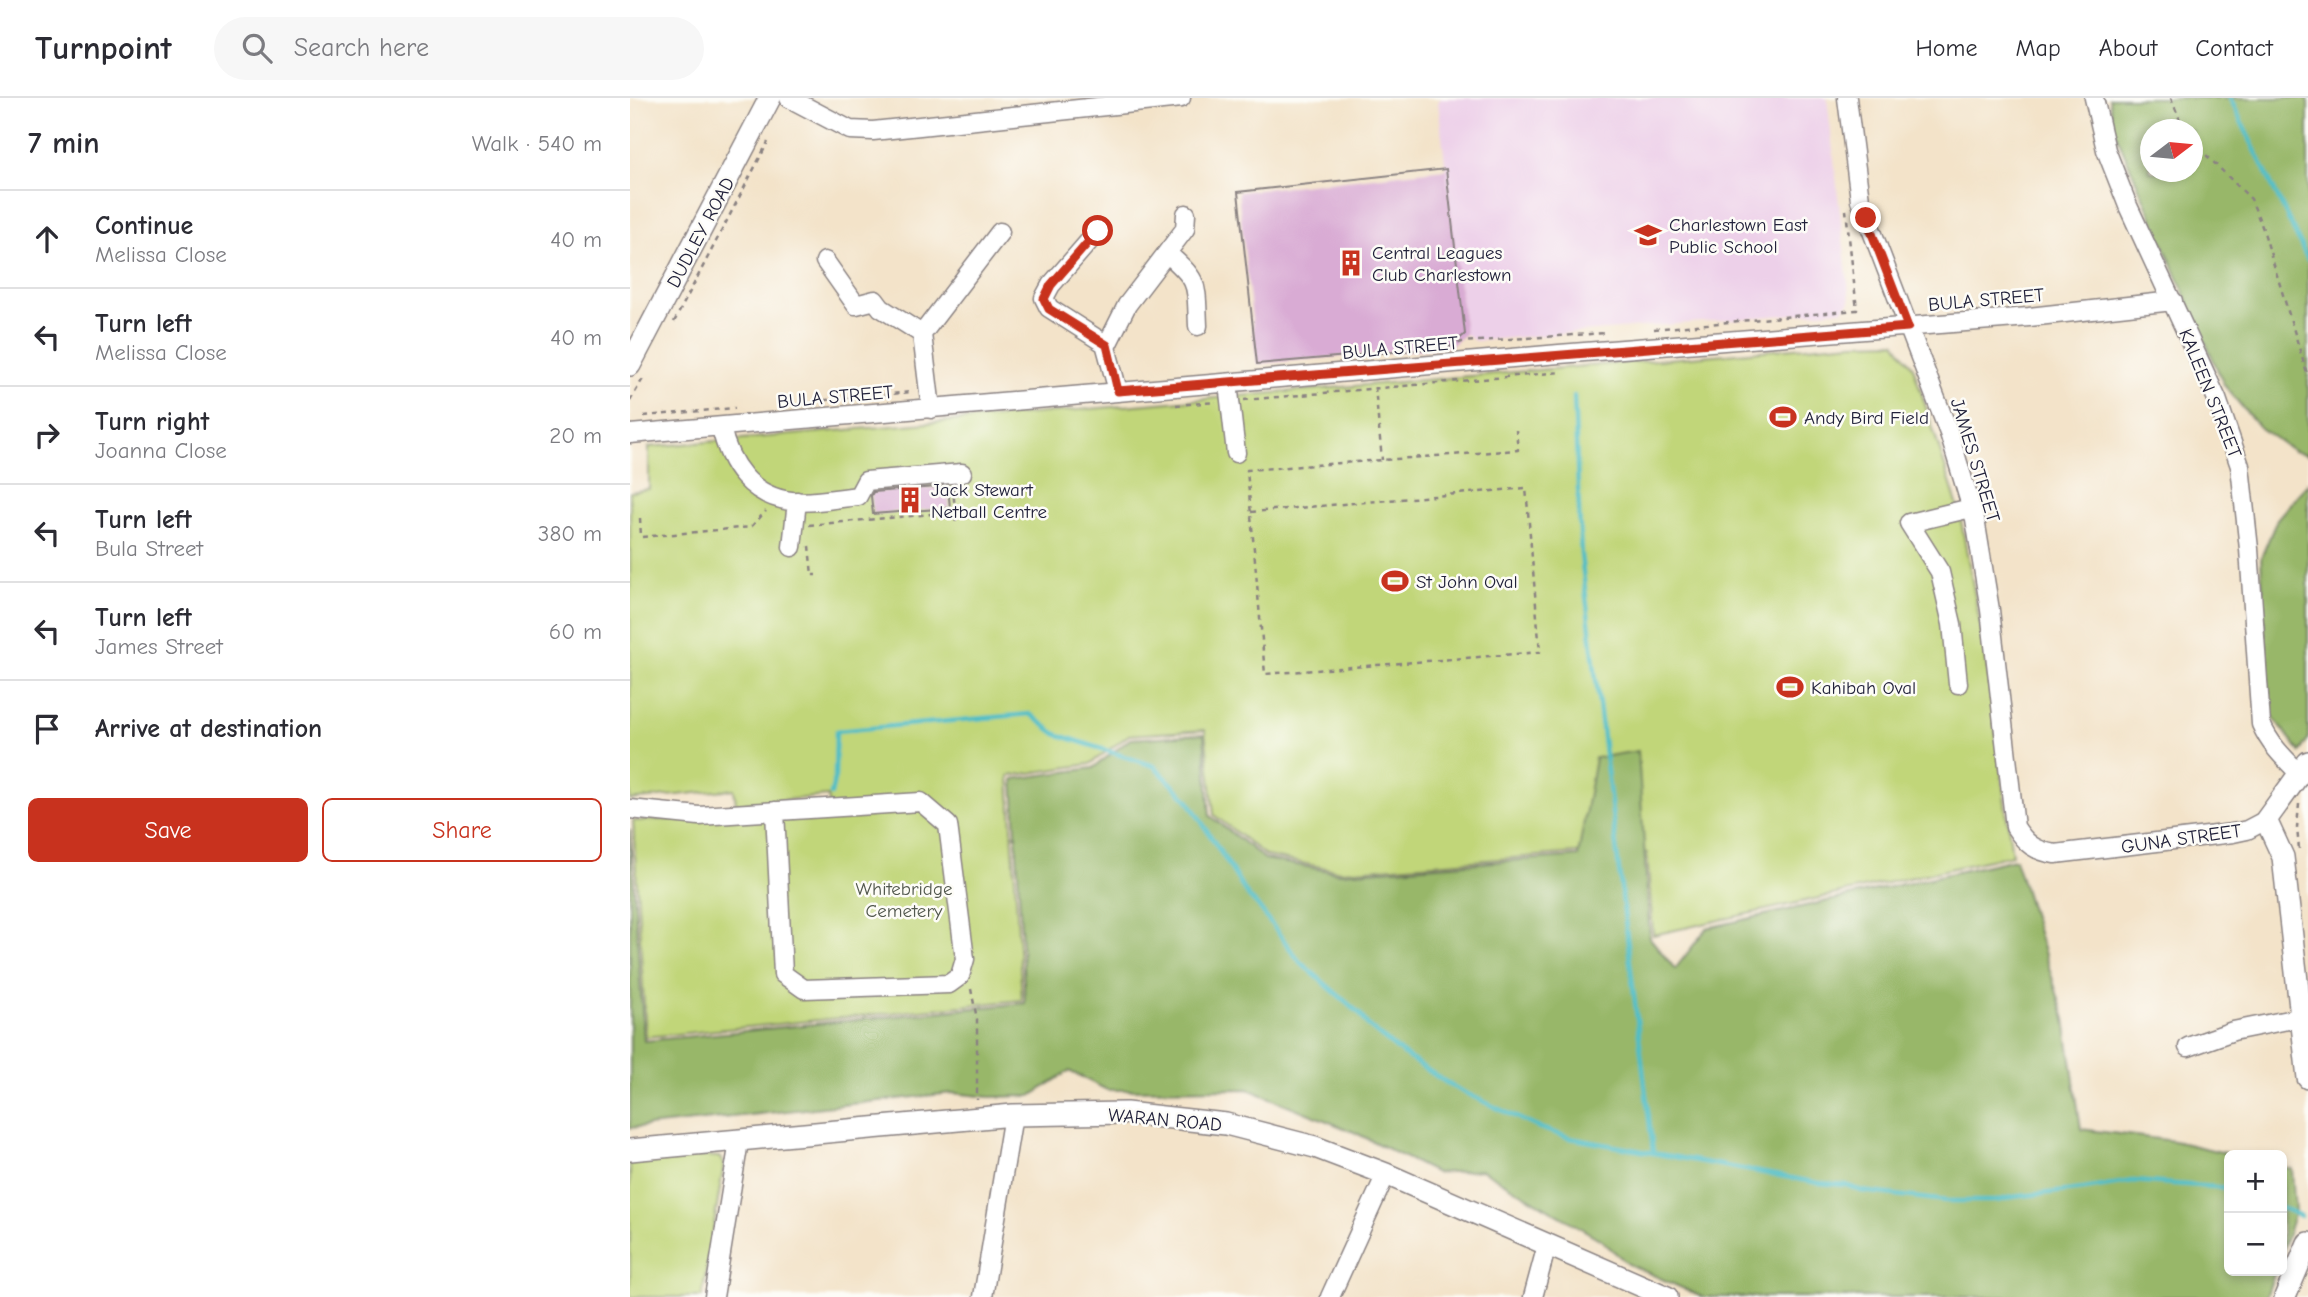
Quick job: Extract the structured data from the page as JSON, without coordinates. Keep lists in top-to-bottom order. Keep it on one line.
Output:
{"streets":{"main road":["DUDLEY ROAD","GUNA STREET","WARAN ROAD"],"street":["BULA STREET","KALEEN STREET","JAMES STREET"]},"crossings":[["BULA STREET","KALEEN STREET"],["BULA STREET","JAMES STREET"],["KALEEN STREET","GUNA STREET"],["JAMES STREET","GUNA STREET"]],"parks":["Whitebridge Cemetery"],"places":{"school or university":["Charlestown East Public School"],"building":["Central Leagues Club Charlestown","Jack Stewart Netball Centre"],"sports":["Andy Bird Field","St John Oval","Kahibah Oval"]},"north":"right","page":{"header":"Turnpoint","search":"Search here","nav":["Home","Map","About","Contact"],"heading":["7 min","Walk · 540 m"],"list":[["Continue","Melissa Close","40 m"],["Turn left","Melissa Close","40 m"],["Turn right","Joanna Close","20 m"],["Turn left","Bula Street","380 m"],["Turn left","James Street","60 m"],"Arrive at destination"],"buttons":["Save","Share"],"map_buttons":["+","−"]}}
